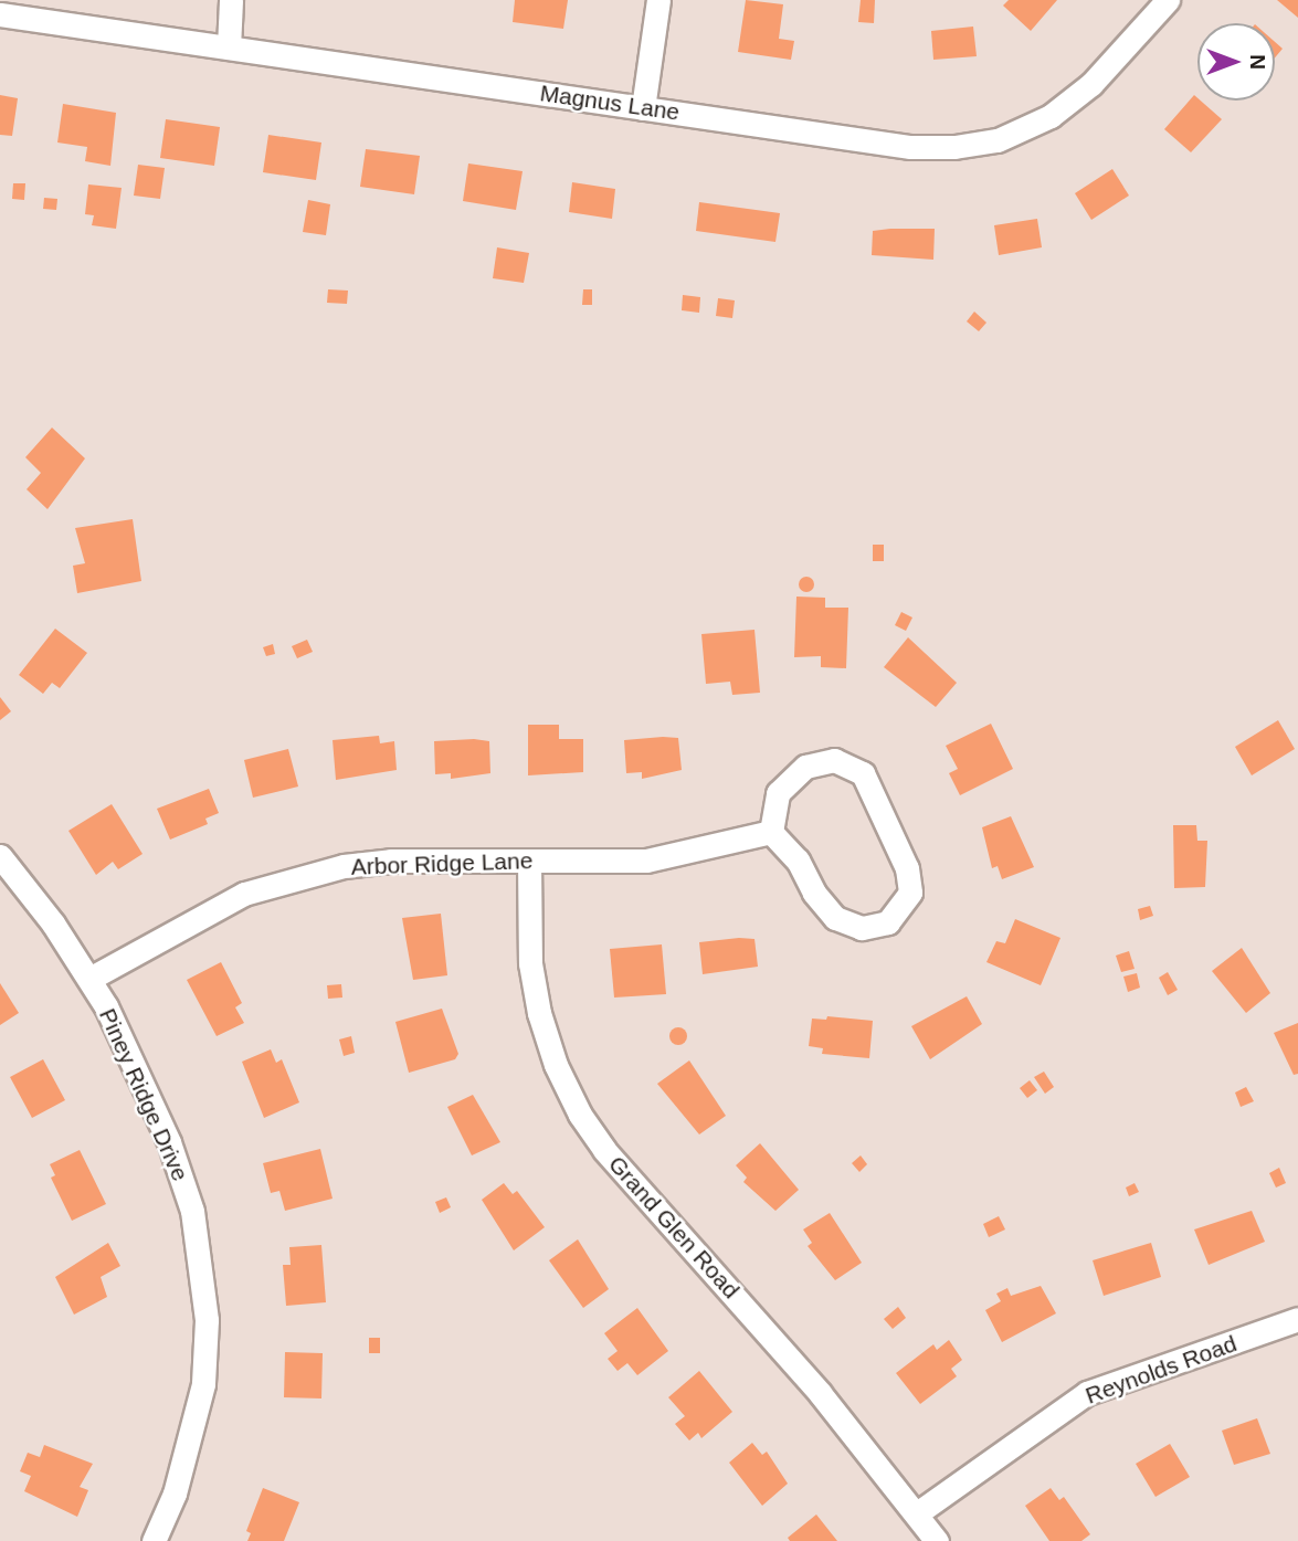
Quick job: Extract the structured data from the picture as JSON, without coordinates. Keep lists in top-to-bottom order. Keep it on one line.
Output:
{"streets":{"street":["Magnus Lane","Arbor Ridge Lane","Piney Ridge Drive","Grand Glen Road","Reynolds Road"]},"crossings":[["Arbor Ridge Lane","Piney Ridge Drive"],["Arbor Ridge Lane","Grand Glen Road"],["Grand Glen Road","Reynolds Road"]],"north":"right"}
